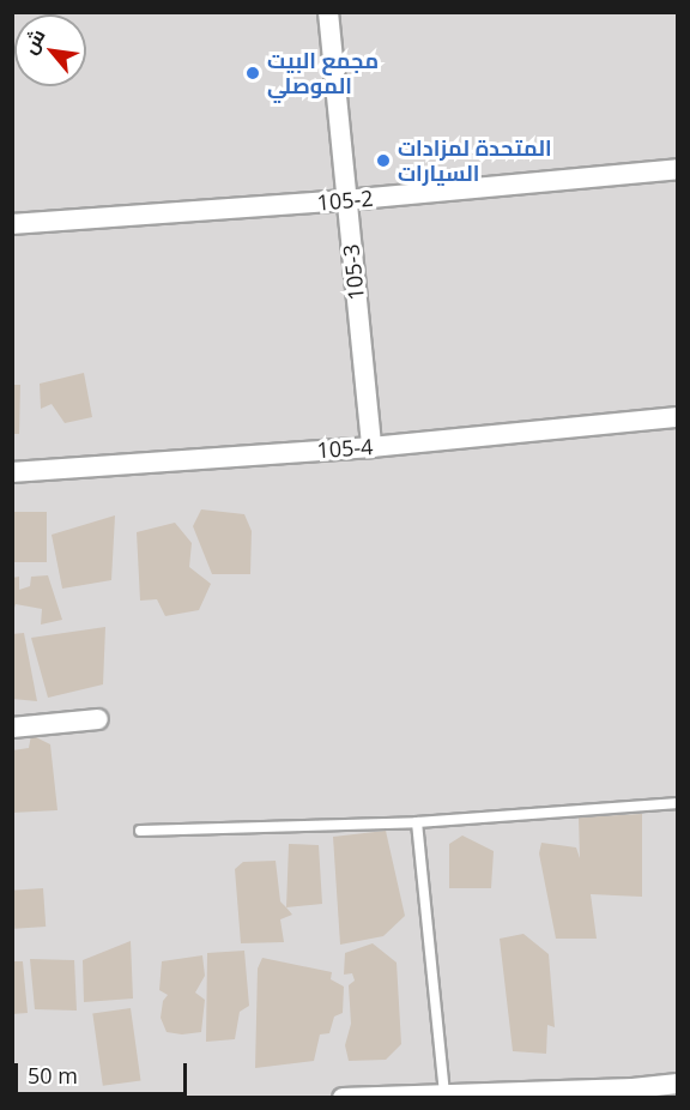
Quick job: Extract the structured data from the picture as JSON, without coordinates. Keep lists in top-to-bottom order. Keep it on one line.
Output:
{"streets":{"street":["105-2","105-3","105-4"]},"crossings":[["105-2","105-3"],["105-3","105-4"]],"places":["مجمع البيت الموصلي","المتحدة لمزادات السيارات"],"scale_bar":"50 m","north":"top left"}
